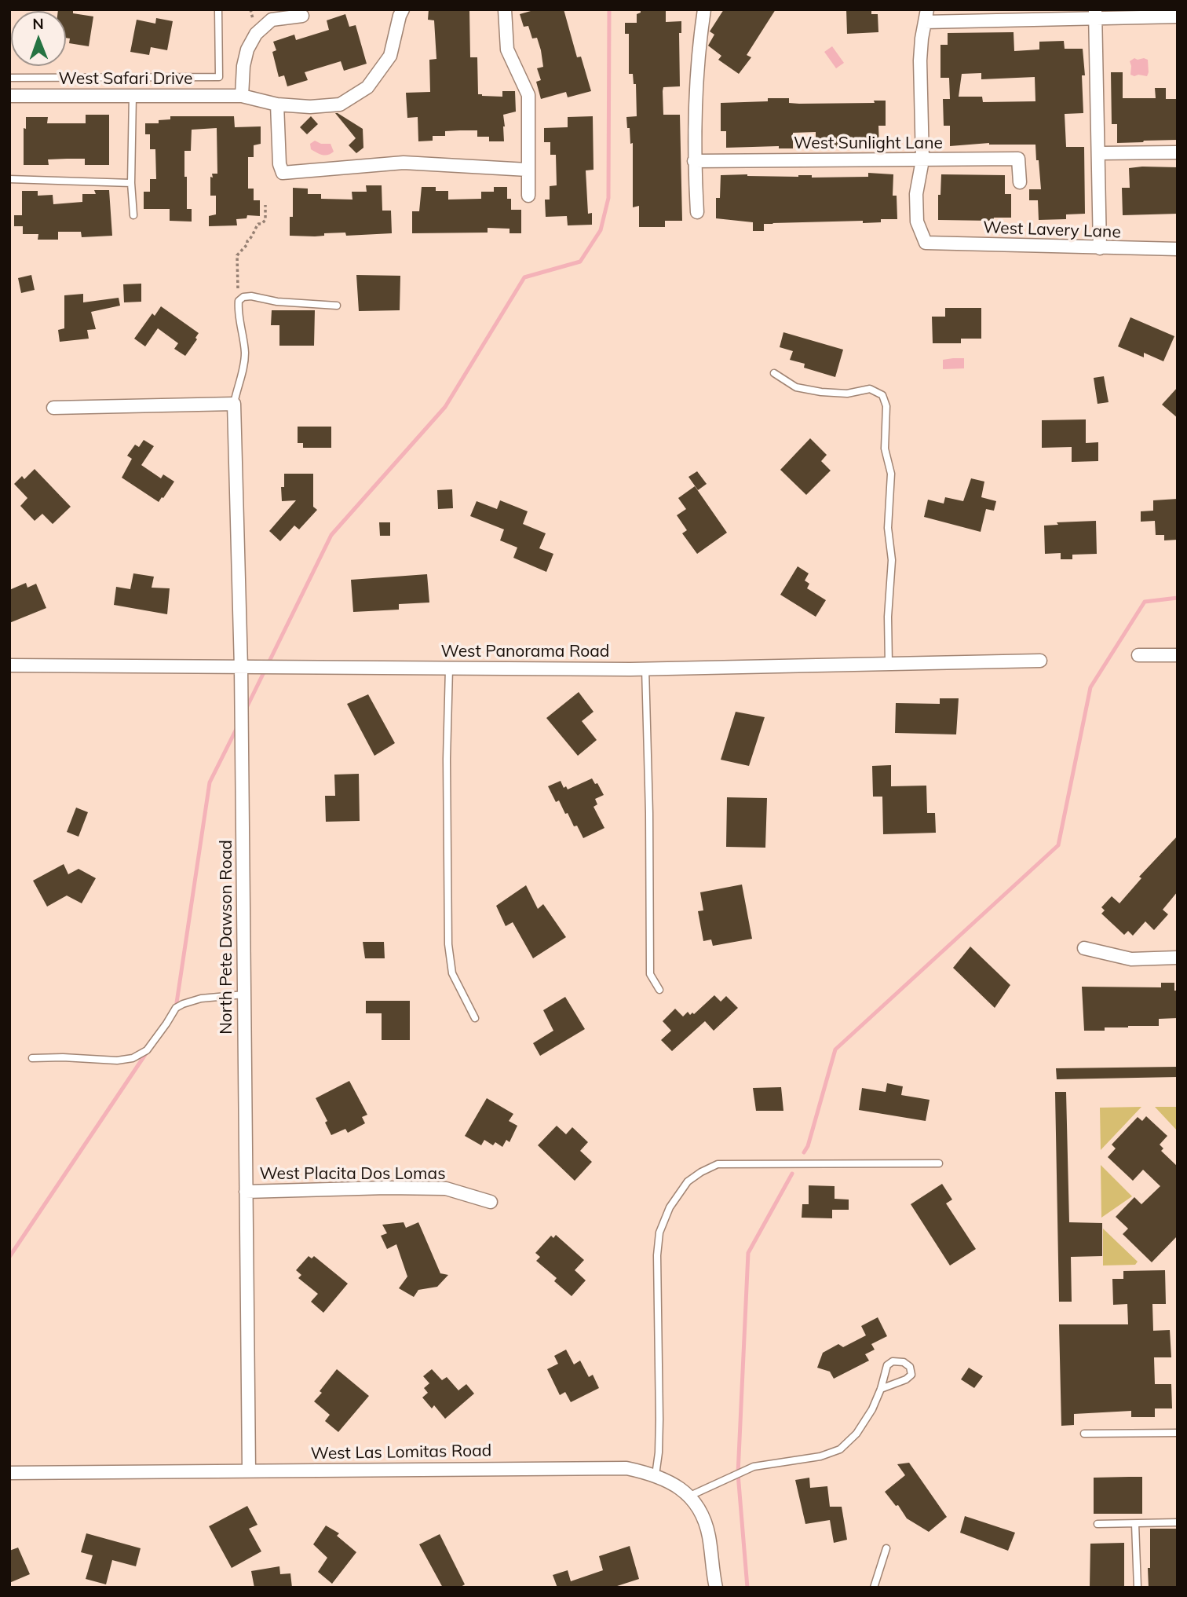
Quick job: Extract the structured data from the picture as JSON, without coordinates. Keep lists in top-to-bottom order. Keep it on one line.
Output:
{"streets":{"street":["West Safari Drive","West Sunlight Lane","West Lavery Lane","West Panorama Road","North Pete Dawson Road","West Placita Dos Lomas","West Las Lomitas Road"]},"crossings":[["West Sunlight Lane","West Lavery Lane"],["West Panorama Road","North Pete Dawson Road"],["North Pete Dawson Road","West Placita Dos Lomas"],["North Pete Dawson Road","West Las Lomitas Road"]],"north":"top"}
